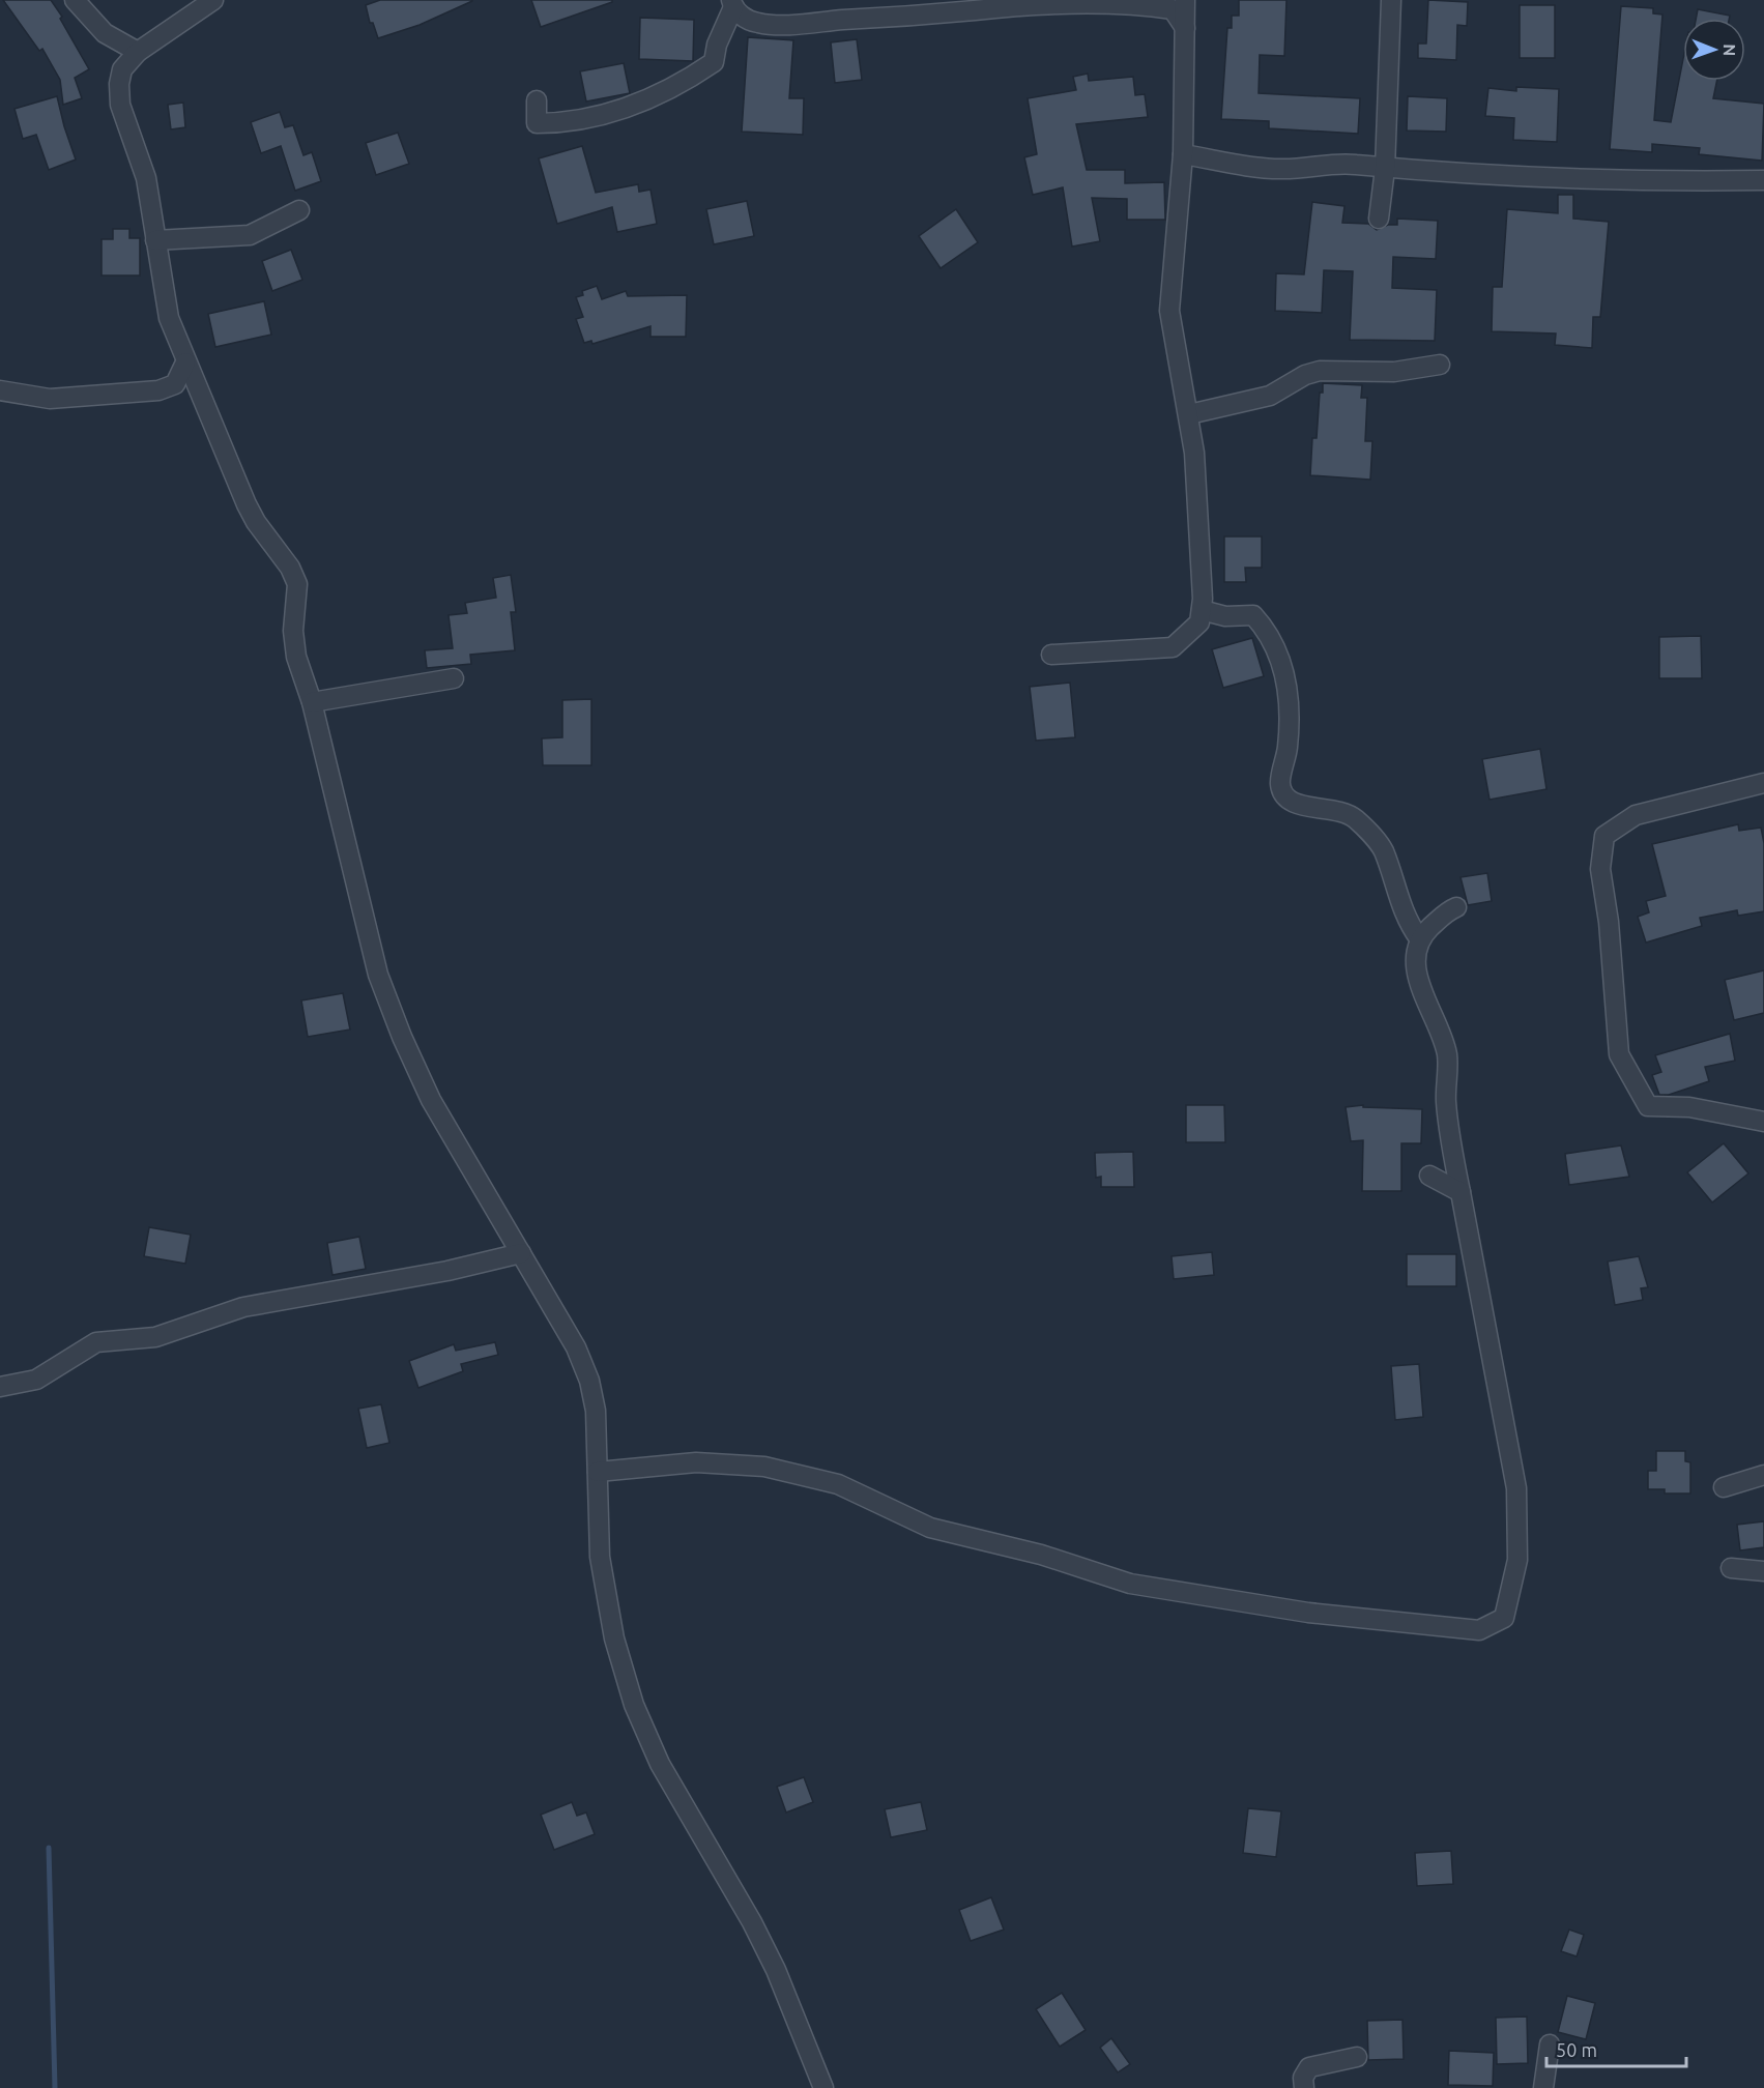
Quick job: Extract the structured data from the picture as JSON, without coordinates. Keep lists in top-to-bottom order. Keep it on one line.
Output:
{"scale_bar":"50 m","north":"right"}
